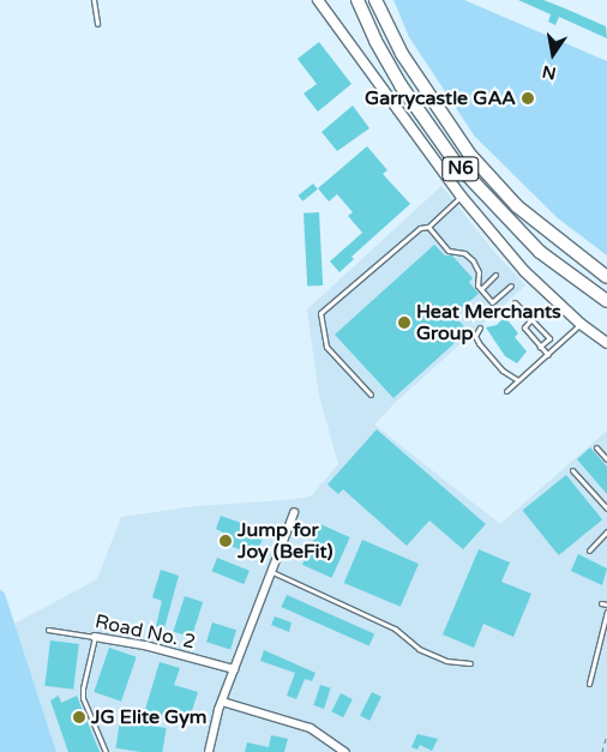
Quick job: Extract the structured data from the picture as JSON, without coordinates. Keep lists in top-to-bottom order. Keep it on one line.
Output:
{"streets":{"highway":["N6"],"street":["Road No. 2"]},"places":["Garrycastle GAA","Heat Merchants Group","Jump for Joy (BeFit)","JG Elite Gym"],"north":"bottom"}
